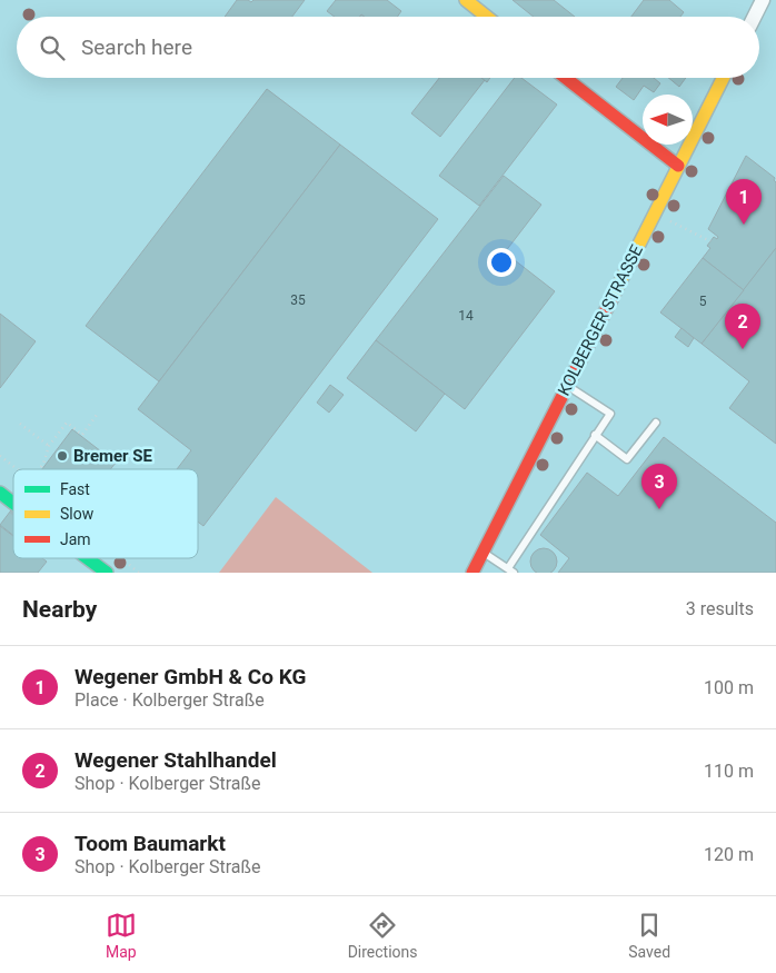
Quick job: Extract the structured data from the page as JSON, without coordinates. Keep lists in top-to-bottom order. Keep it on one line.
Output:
{"streets":{"street":["KOLBERGER STRASSE"]},"places":["Bremer SE"],"house_numbers":["35","5","14"],"legend":["Fast","Slow","Jam"],"north":"left","page":{"search":"Search here","pins":["1","2","3"],"heading":["Nearby","3 results"],"list":[{"mark":"1","name":"Wegener GmbH & Co KG","note":"Place · Kolberger Straße","value":"100 m"},{"mark":"2","name":"Wegener Stahlhandel","note":"Shop · Kolberger Straße","value":"110 m"},{"mark":"3","name":"Toom Baumarkt","note":"Shop · Kolberger Straße","value":"120 m"}],"nav":["Map","Directions","Saved"]}}
